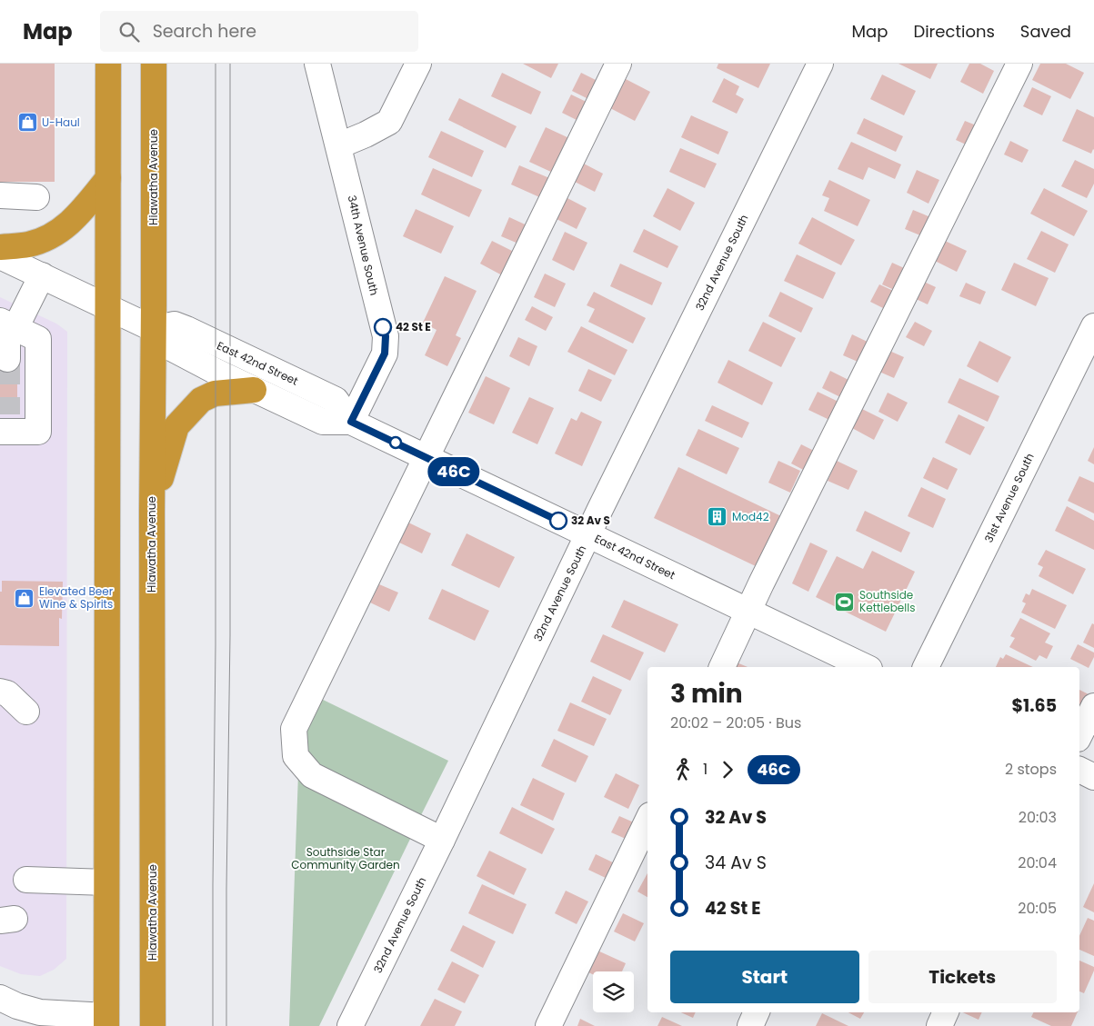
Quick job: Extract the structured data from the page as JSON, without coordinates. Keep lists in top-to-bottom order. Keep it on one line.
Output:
{"streets":{"highway":["Hiawatha Avenue"],"street":["34th Avenue South","32nd Avenue South","East 42nd Street","31st Avenue South"]},"crossings":[["Hiawatha Avenue","East 42nd Street"],["34th Avenue South","East 42nd Street"],["32nd Avenue South","East 42nd Street"]],"parks":["Southside Star Community Garden"],"places":{"shop":["U-Haul","Elevated Beer Wine & Spirits"],"other":["42 St E","32 Av S"],"building":["Mod42"],"sports":["Southside Kettlebells"]},"lines":["bus line 46C"],"page":{"header":"Map","search":"Search here","nav":["Map","Directions","Saved"],"on_map":"46C","heading":["3 min","20:02 – 20:05 · Bus","$1.65"],"legs":["1","46C","2 stops"],"list":[{"name":"32 Av S","value":"20:03"},{"name":"34 Av S","value":"20:04"},{"name":"42 St E","value":"20:05"}],"buttons":["Start","Tickets"]}}
